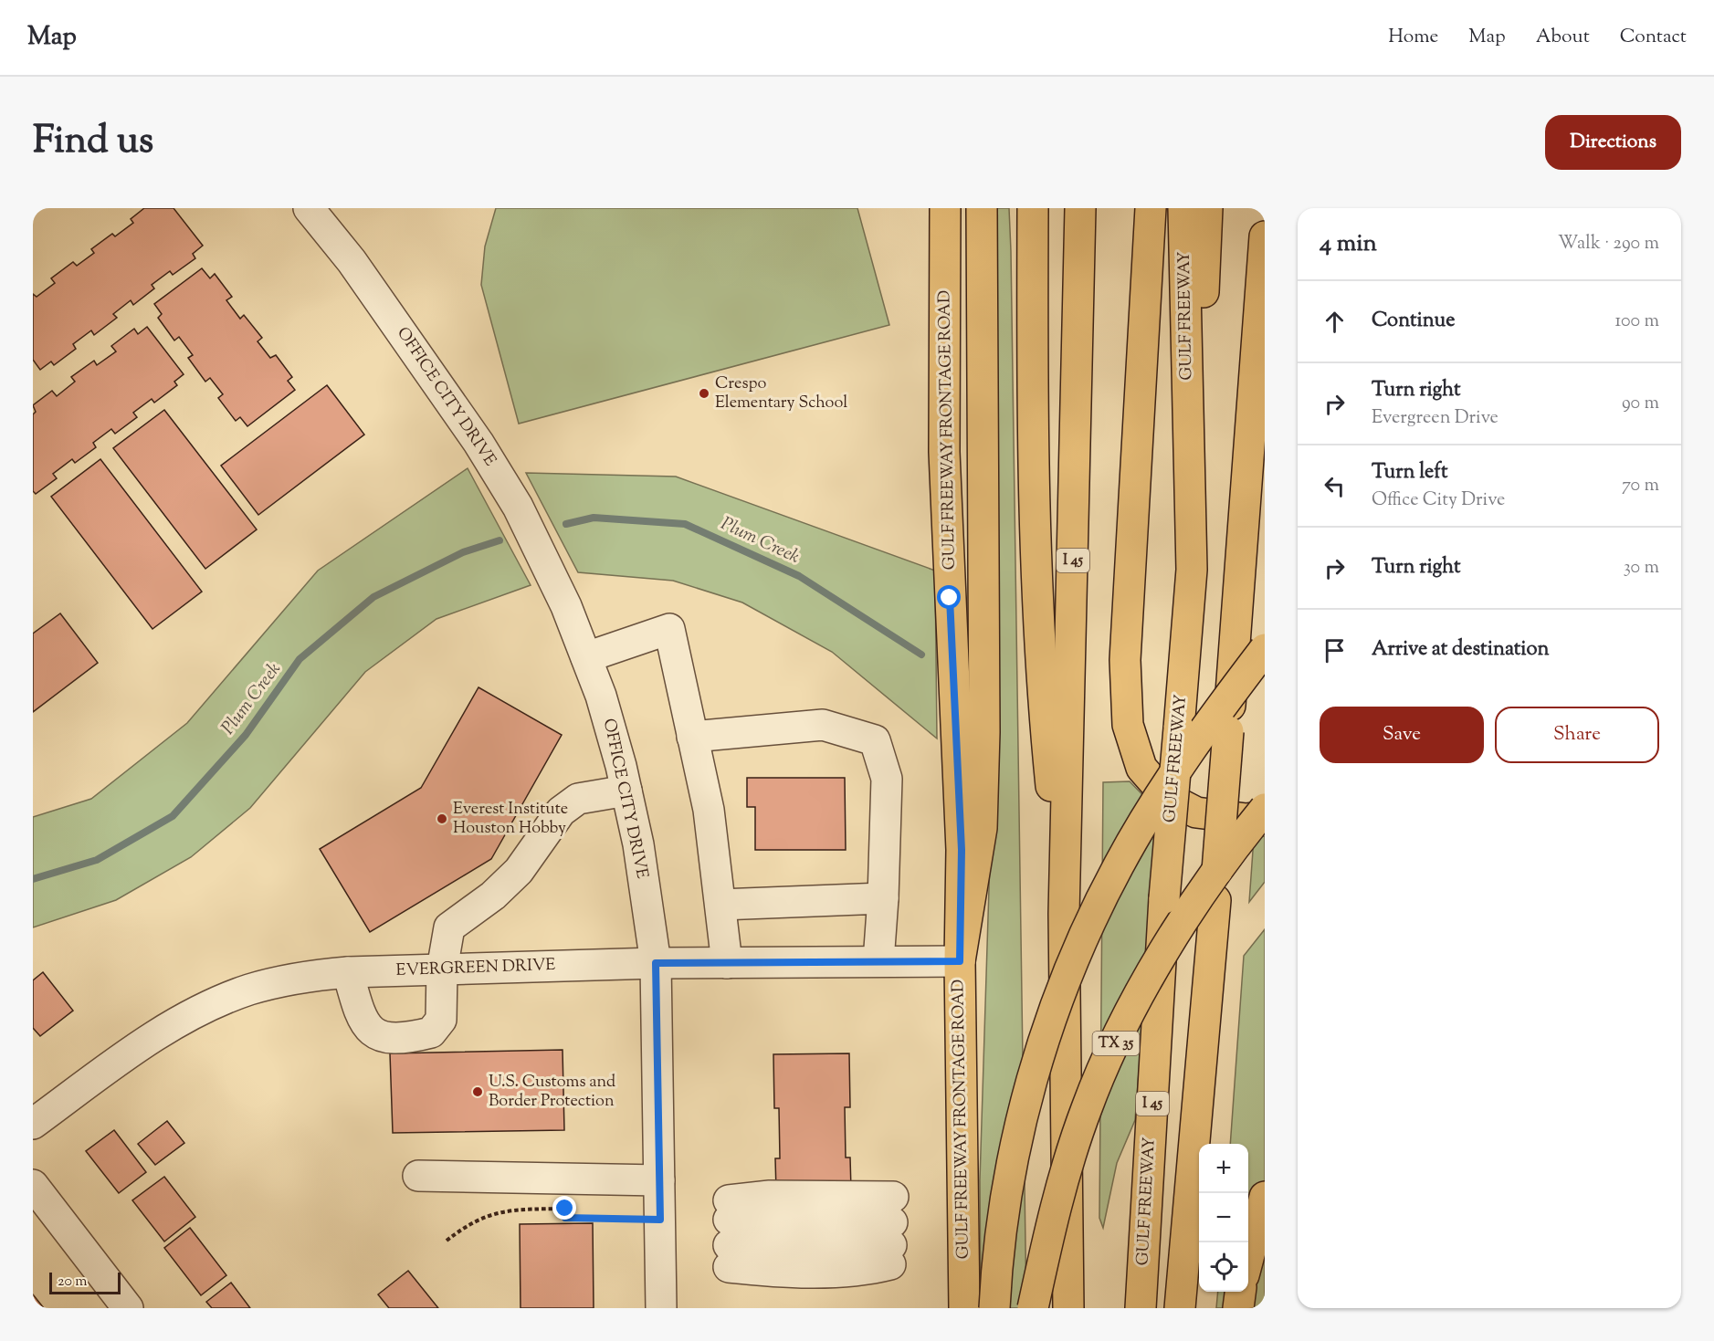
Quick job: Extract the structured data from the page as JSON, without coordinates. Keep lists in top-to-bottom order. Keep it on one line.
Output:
{"streets":{"main road":["GULF FREEWAY","GULF FREEWAY FRONTAGE ROAD","I 45","TX 35"],"street":["OFFICE CITY DRIVE","EVERGREEN DRIVE"]},"crossings":[["OFFICE CITY DRIVE","EVERGREEN DRIVE"],["GULF FREEWAY FRONTAGE ROAD","EVERGREEN DRIVE"]],"water":["Plum Creek"],"places":["Crespo Elementary School","Everest Institute Houston Hobby","U.S. Customs and Border Protection"],"scale_bar":"20 m","page":{"header":"Map","nav":["Home","Map","About","Contact"],"title":"Find us","buttons":["Directions",["Save","Share"]],"heading":["4 min","Walk · 290 m"],"list":[["Continue","100 m"],["Turn right","Evergreen Drive","90 m"],["Turn left","Office City Drive","70 m"],["Turn right","30 m"],"Arrive at destination"],"map_buttons":["+","−"],"scale":"20 m"}}
